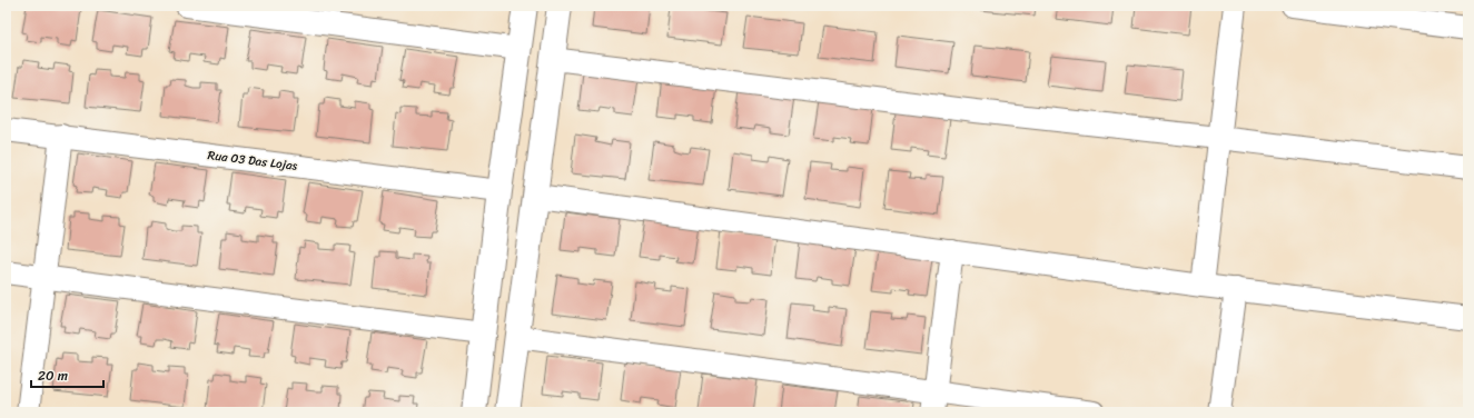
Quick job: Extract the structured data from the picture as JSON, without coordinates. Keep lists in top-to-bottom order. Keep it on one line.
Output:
{"streets":{"street":["Rua 03 Das Lojas"]},"scale_bar":"20 m"}
